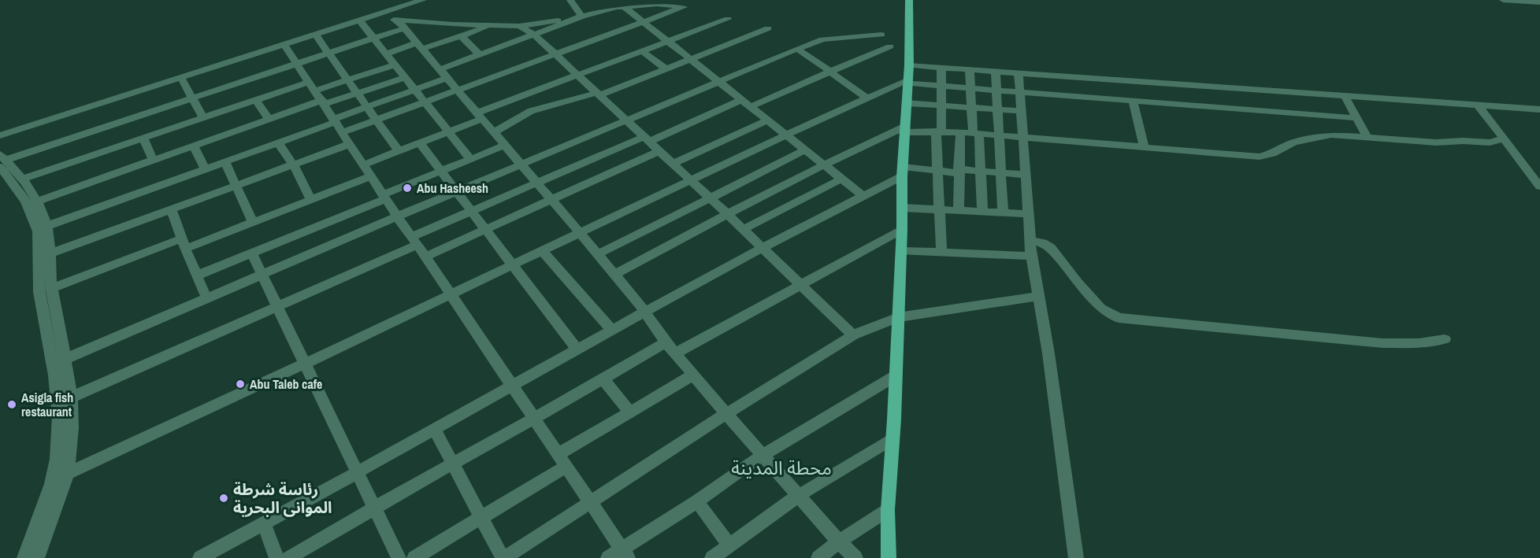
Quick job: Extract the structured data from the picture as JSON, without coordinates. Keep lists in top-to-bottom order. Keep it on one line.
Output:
{"districts":["محطة المدينة"],"places":["Abu Hasheesh","Abu Taleb cafe","Asigla fish restaurant","رئاسة شرطة الموانى البحرية"]}
